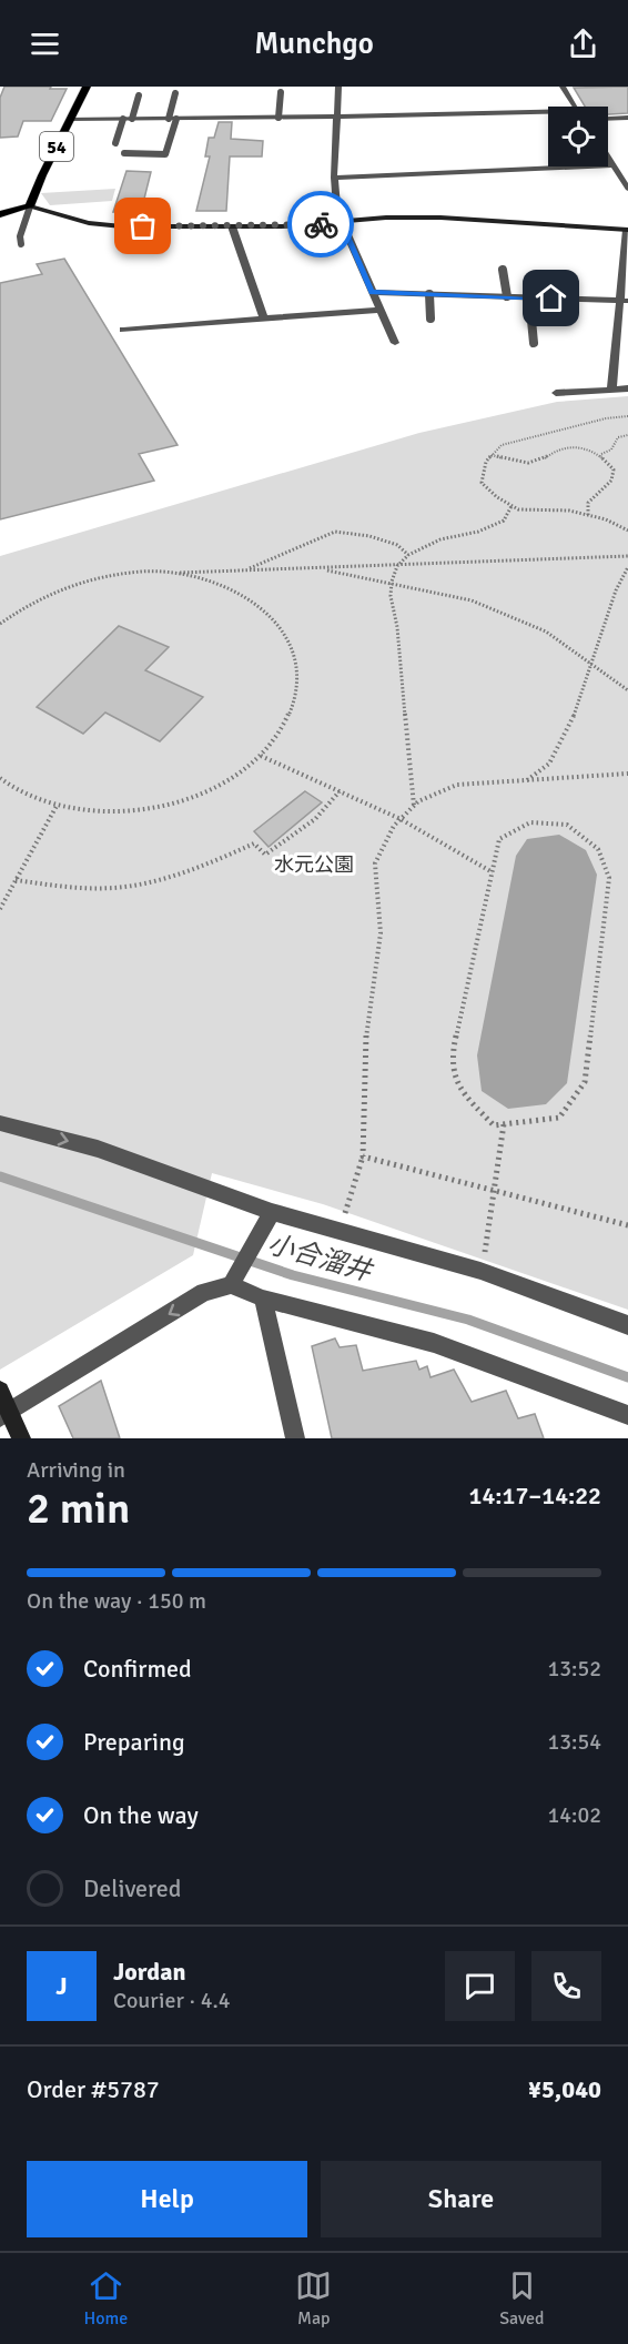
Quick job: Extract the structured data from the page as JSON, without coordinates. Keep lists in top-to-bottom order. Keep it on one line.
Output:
{"streets":{"main road":["54"]},"water":["小合溜井"],"parks":["水元公園"],"page":{"header":"Munchgo","heading":["2 min","Arriving in","14:17–14:22"],"panel":["Jordan","Courier · 4.4","Order #5787","¥5,040"],"bar":"On the way · 150 m","list":[["Confirmed","13:52"],["Preparing","13:54"],["On the way","14:02"],"Delivered"],"round":"J","buttons":["Help","Share"],"tabs":["Home","Map","Saved"]}}
